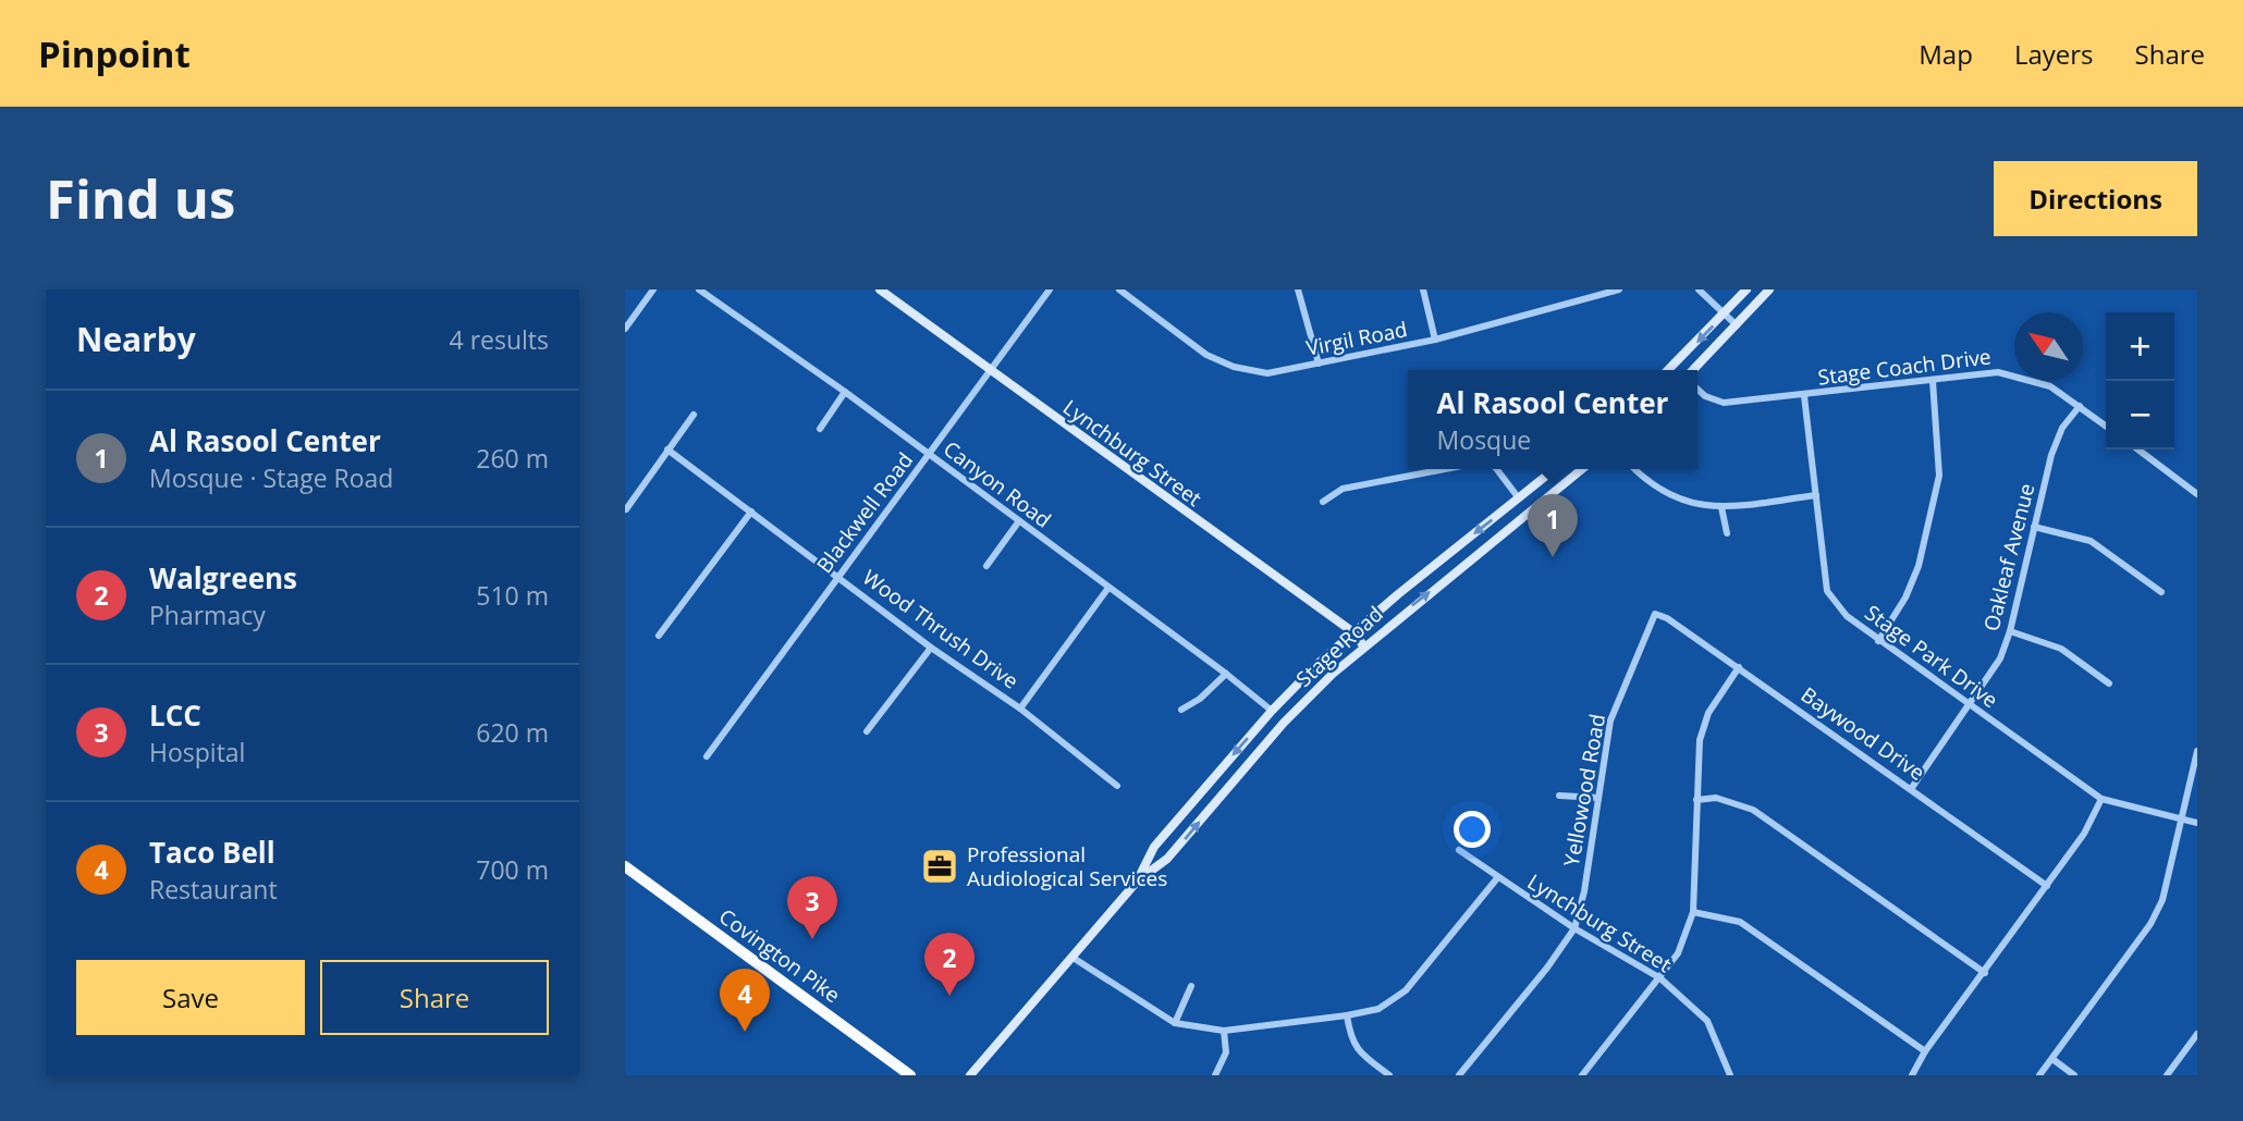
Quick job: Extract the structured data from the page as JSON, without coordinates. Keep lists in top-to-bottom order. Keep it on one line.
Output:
{"streets":{"main road":["Lynchburg Street","Stage Road","Covington Pike"],"street":["Virgil Road","Stage Coach Drive","Canyon Road","Blackwell Road","Oakleaf Avenue","Wood Thrush Drive","Stage Park Drive","Baywood Drive","Yellowood Road"]},"crossings":[["Stage Coach Drive","Oakleaf Avenue"],["Stage Coach Drive","Stage Park Drive"],["Lynchburg Street","Blackwell Road"],["Lynchburg Street","Stage Road"],["Lynchburg Street","Yellowood Road"],["Canyon Road","Blackwell Road"],["Canyon Road","Stage Road"],["Blackwell Road","Wood Thrush Drive"],["Oakleaf Avenue","Stage Park Drive"],["Oakleaf Avenue","Baywood Drive"],["Baywood Drive","Yellowood Road"]],"places":{"office":["Professional Audiological Services"]},"north":"top left","page":{"header":"Pinpoint","nav":["Map","Layers","Share"],"buttons":["Directions",["Save","Share"]],"title":"Find us","heading":["Nearby","4 results"],"map_buttons":["+","−"],"popup":["Al Rasool Center","Mosque"],"list":[{"mark":"1","name":"Al Rasool Center","note":"Mosque · Stage Road","value":"260 m"},{"mark":"2","name":"Walgreens","note":"Pharmacy","value":"510 m"},{"mark":"3","name":"LCC","note":"Hospital","value":"620 m"},{"mark":"4","name":"Taco Bell","note":"Restaurant","value":"700 m"}],"pins":["1","3","2","4"]}}
